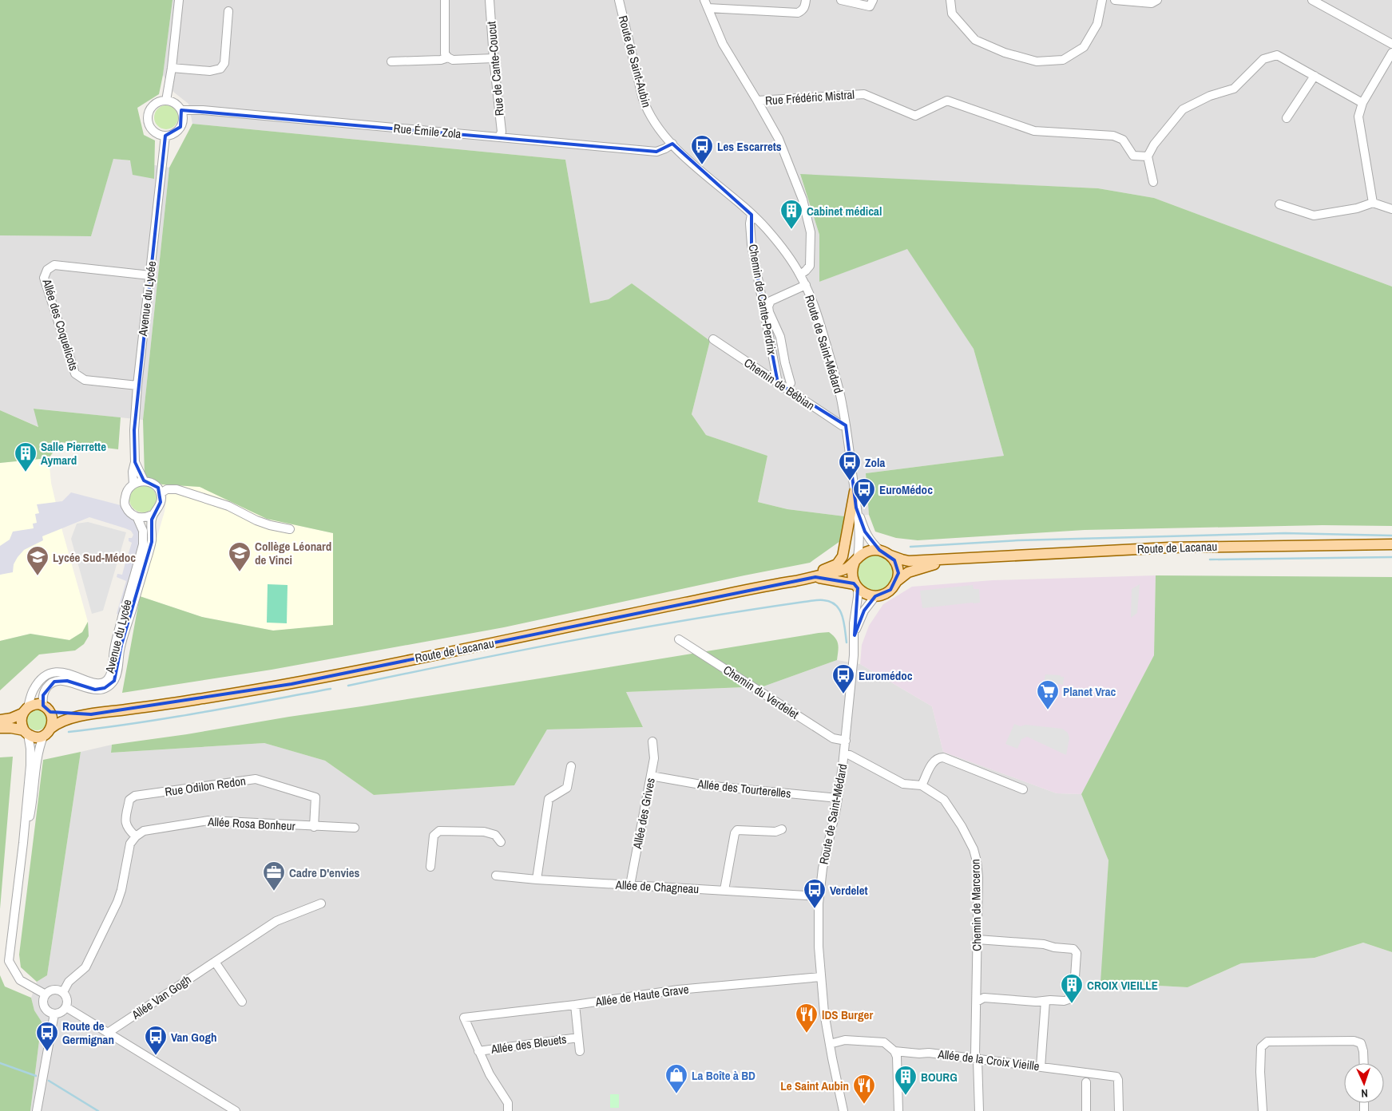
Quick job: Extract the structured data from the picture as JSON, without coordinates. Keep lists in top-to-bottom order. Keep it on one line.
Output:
{"streets":{"main road":["Route de Lacanau"],"street":["Route de Saint-Aubin","Rue de Cante-Coucut","Rue Frédéric Mistral","Rue Émile Zola","Avenue du Lycée","Chemin de Cante-Perdrix","Allée des Coquelicots","Route de Saint-Médard","Chemin de Bébian","Chemin du Verdelet","Rue Odilon Redon","Allée des Tourterelles","Allée des Grives","Allée Rosa Bonheur","Allée de Chagneau","Chemin de Marceron","Allée de Haute Grave","Allée Van Gogh","Allée des Bleuets","Allée de la Croix Vieille"]},"crossings":[["Route de Saint-Aubin","Rue Émile Zola"],["Route de Saint-Aubin","Route de Saint-Médard"],["Rue de Cante-Coucut","Rue Émile Zola"],["Rue Émile Zola","Avenue du Lycée"],["Avenue du Lycée","Allée des Coquelicots"],["Avenue du Lycée","Route de Lacanau"],["Chemin de Cante-Perdrix","Route de Saint-Médard"],["Chemin de Cante-Perdrix","Chemin de Bébian"],["Route de Saint-Médard","Chemin de Bébian"],["Route de Saint-Médard","Route de Lacanau"],["Route de Saint-Médard","Chemin du Verdelet"],["Route de Saint-Médard","Allée des Tourterelles"],["Route de Saint-Médard","Allée de Chagneau"],["Route de Saint-Médard","Chemin de Marceron"],["Route de Saint-Médard","Allée de Haute Grave"],["Route de Saint-Médard","Allée de la Croix Vieille"],["Rue Odilon Redon","Allée Rosa Bonheur"],["Allée des Tourterelles","Allée des Grives"],["Allée des Grives","Allée de Chagneau"],["Chemin de Marceron","Allée de la Croix Vieille"],["Allée de Haute Grave","Allée des Bleuets"]],"places":{"bus stop":["Les Escarrets","Zola","EuroMédoc","Euromédoc","Verdelet","Route de Germignan","Van Gogh"],"building":["Cabinet médical","Salle Pierrette Aymard","CROIX VIEILLE","BOURG"],"school or university":["Collège Léonard de Vinci","Lycée Sud-Médoc"],"supermarket":["Planet Vrac"],"office":["Cadre D'envies"],"restaurant":["lDS Burger","Le Saint Aubin"],"shop":["La Boîte à BD"]},"north":"bottom"}
